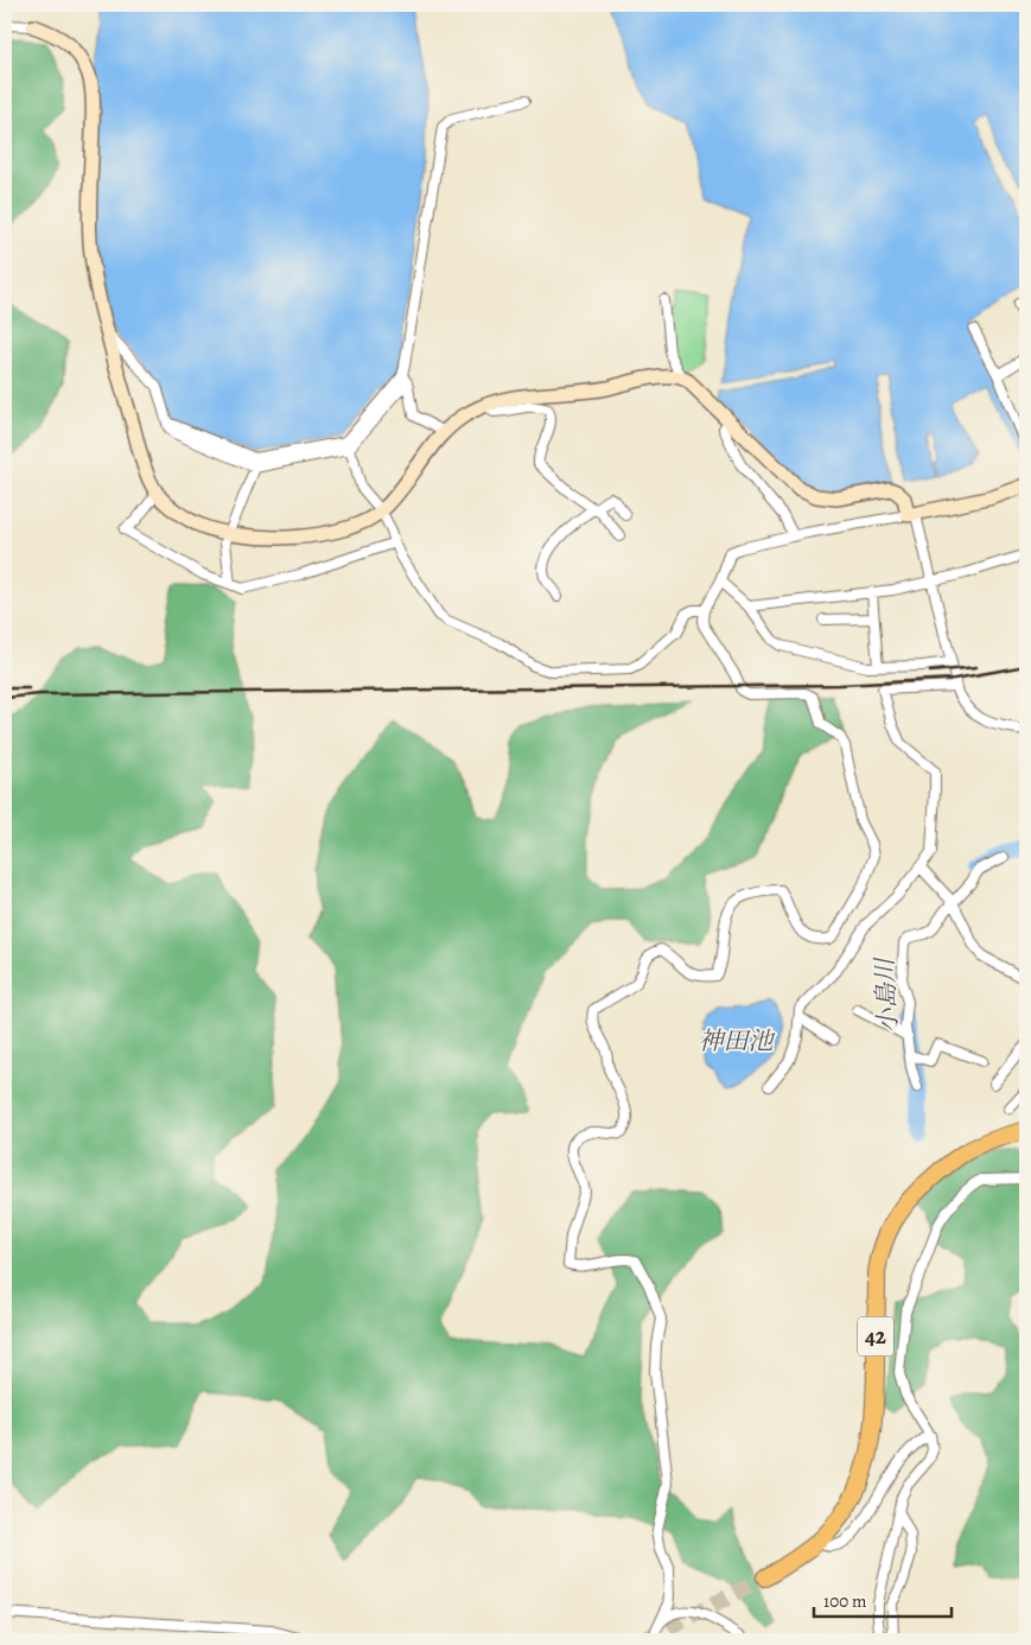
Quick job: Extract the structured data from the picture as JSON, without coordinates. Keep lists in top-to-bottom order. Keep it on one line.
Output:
{"streets":{"highway":["42"]},"water":["小島川","神田池"],"scale_bar":"100 m"}
